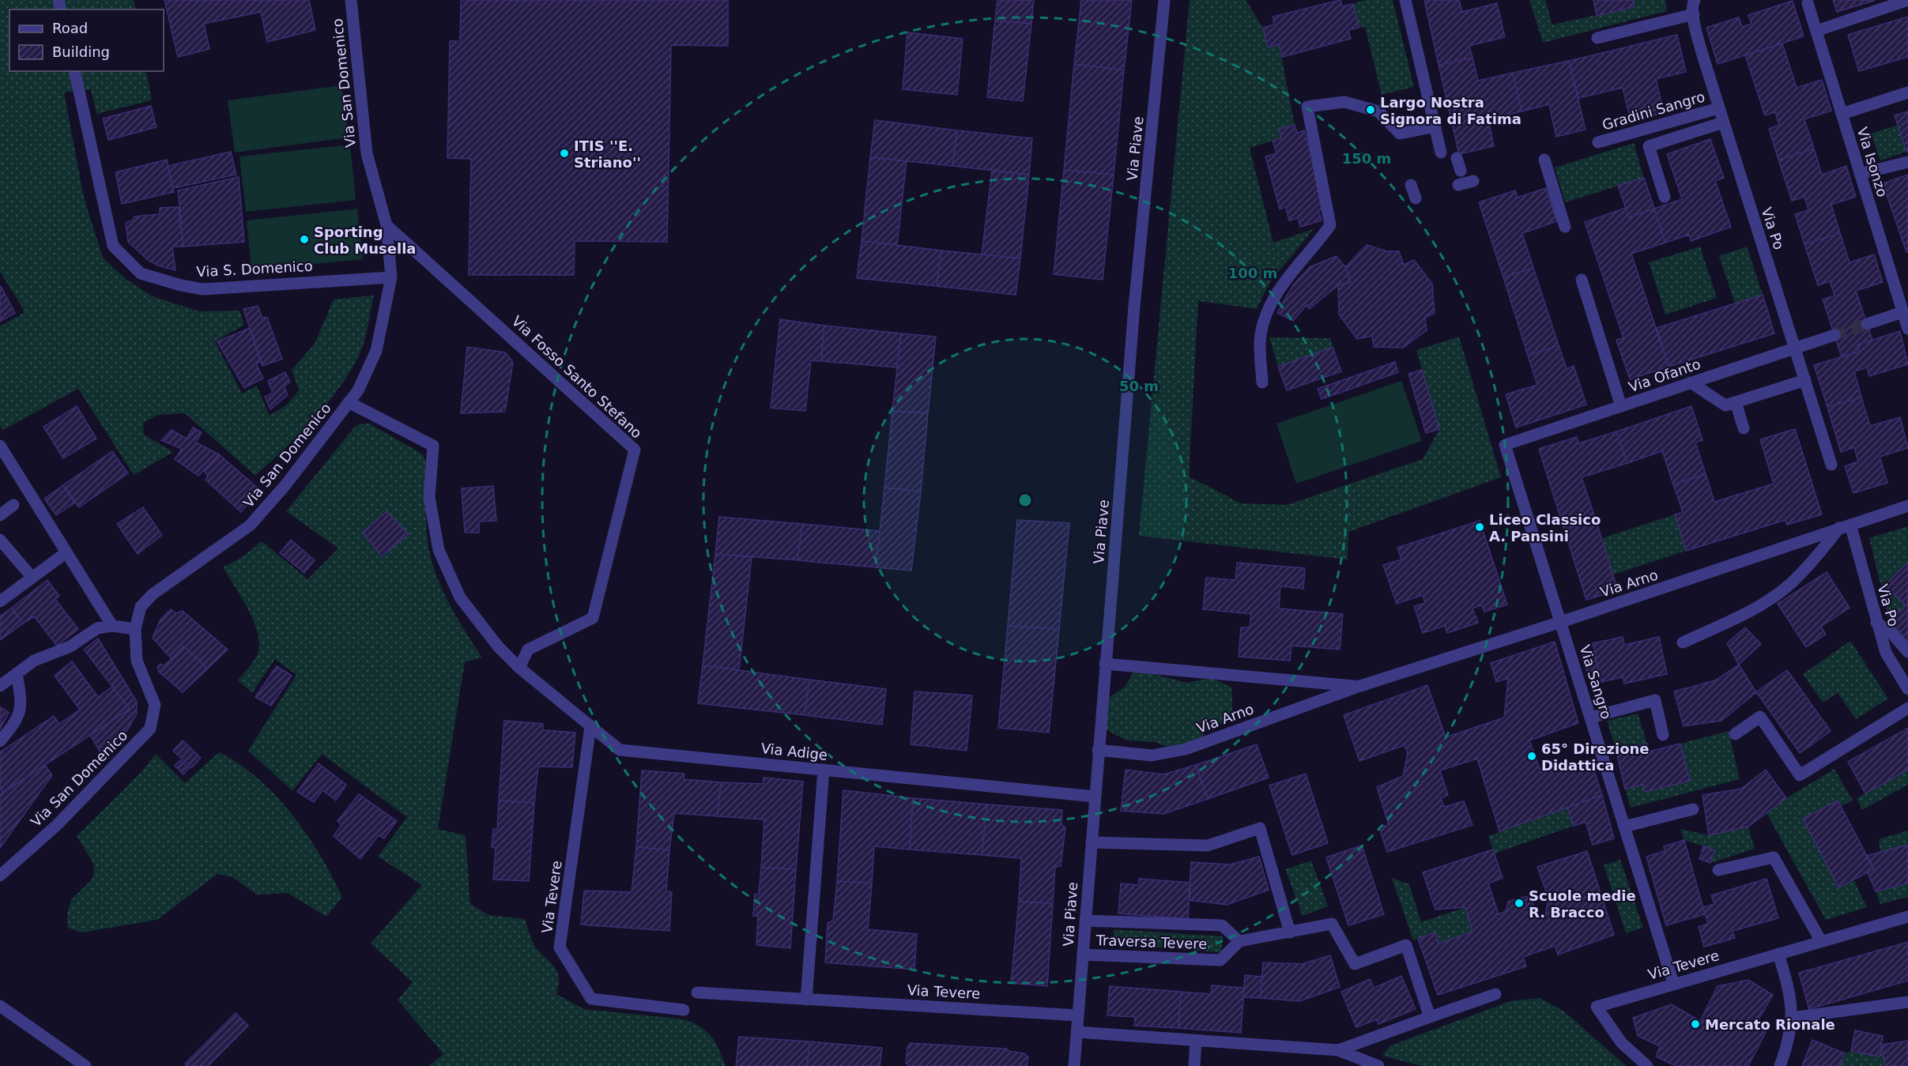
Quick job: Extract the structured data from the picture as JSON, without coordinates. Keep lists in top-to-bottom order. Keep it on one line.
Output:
{"streets":{"street":["Via San Domenico","Gradini Sangro","Via Piave","Via Isonzo","Via Po","Via S. Domenico","Via Ofanto","Via Fosso Santo Stefano","Via Arno","Via Sangro","Via Adige","Via Tevere","Traversa Tevere"]},"crossings":[["Via San Domenico","Via S. Domenico"],["Via San Domenico","Via Fosso Santo Stefano"],["Via San Domenico","Via Adige"],["Gradini Sangro","Via Po"],["Via Piave","Via Arno"],["Via Piave","Via Adige"],["Via Piave","Via Tevere"],["Via Piave","Traversa Tevere"],["Via Po","Via Ofanto"],["Via Po","Via Arno"],["Via Ofanto","Via Sangro"],["Via Fosso Santo Stefano","Via Adige"],["Via Arno","Via Sangro"],["Via Sangro","Via Tevere"],["Via Adige","Via Tevere"]],"places":["Largo Nostra Signora di Fatima","ITIS ''E. Striano''","Sporting Club Musella","Liceo Classico A. Pansini","65° Direzione Didattica","Scuole medie R. Bracco","Mercato Rionale"],"legend":["Road","Building"],"rings":["150 m","100 m","50 m"]}
